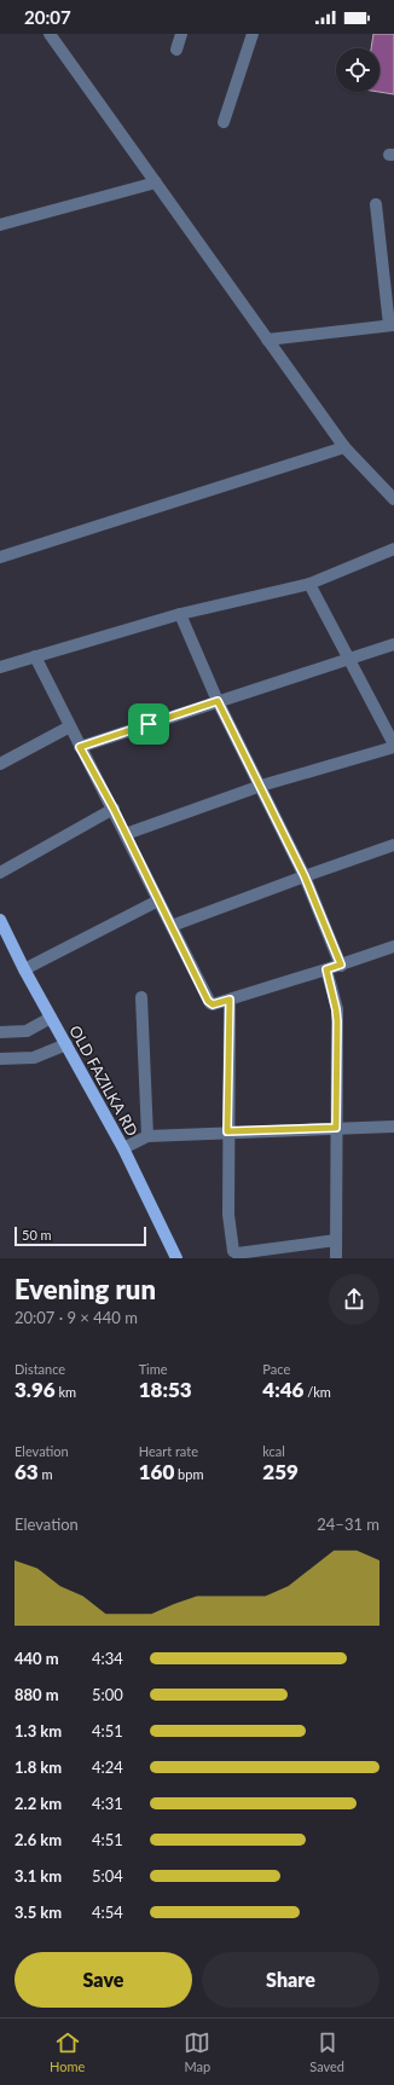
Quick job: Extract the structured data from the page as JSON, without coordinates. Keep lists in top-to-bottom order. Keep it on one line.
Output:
{"streets":{"main road":["OLD FAZILKA RD"]},"scale_bar":"50 m","page":{"status":"20:07","scale":"50 m","heading":["Evening run","20:07 · 9 × 440 m"],"stats":[["Distance","3.96 km"],["Time","18:53"],["Pace","4:46 /km"],["Elevation","63 m"],["Heart rate","160 bpm"],["kcal","259"]],"chart":["Elevation","24–31 m"],"list":[{"name":"440 m","note":"4:34"},{"name":"880 m","note":"5:00"},{"name":"1.3 km","note":"4:51"},{"name":"1.8 km","note":"4:24"},{"name":"2.2 km","note":"4:31"},{"name":"2.6 km","note":"4:51"},{"name":"3.1 km","note":"5:04"},{"name":"3.5 km","note":"4:54"}],"buttons":["Save","Share"],"tabs":["Home","Map","Saved"]}}
